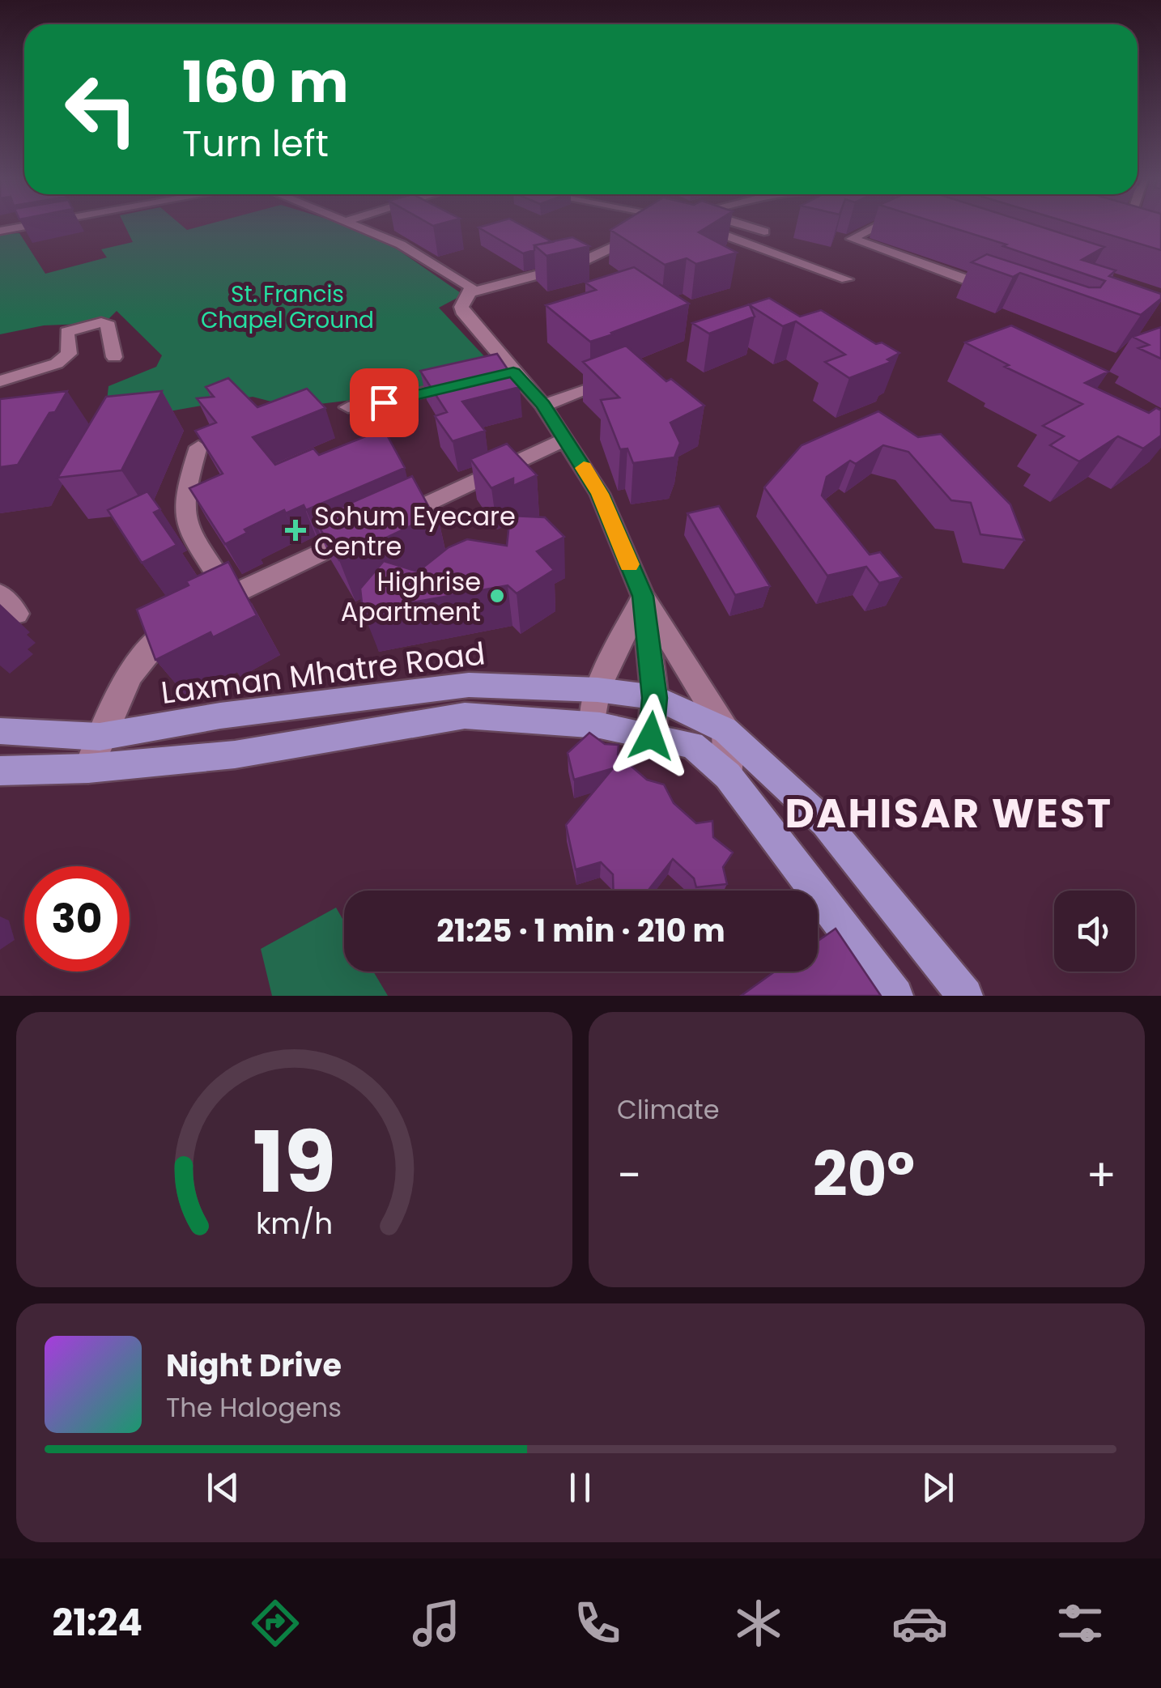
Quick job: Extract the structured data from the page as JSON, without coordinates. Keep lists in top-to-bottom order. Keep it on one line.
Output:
{"streets":{"main road":["Laxman Mhatre Road"]},"districts":["DAHISAR WEST"],"parks":["St. Francis Chapel Ground"],"places":{"health":["Sohum Eyecare Centre"],"other":["Highrise Apartment"]},"page":{"turn":["160 m","Turn left"],"limit":"30","trip":"21:25 · 1 min · 210 m","tile":"Climate","heat":["−","20°","+"],"song":["Night Drive","The Halogens"],"tabs":"21:24","gauge":["19","km/h"]}}
